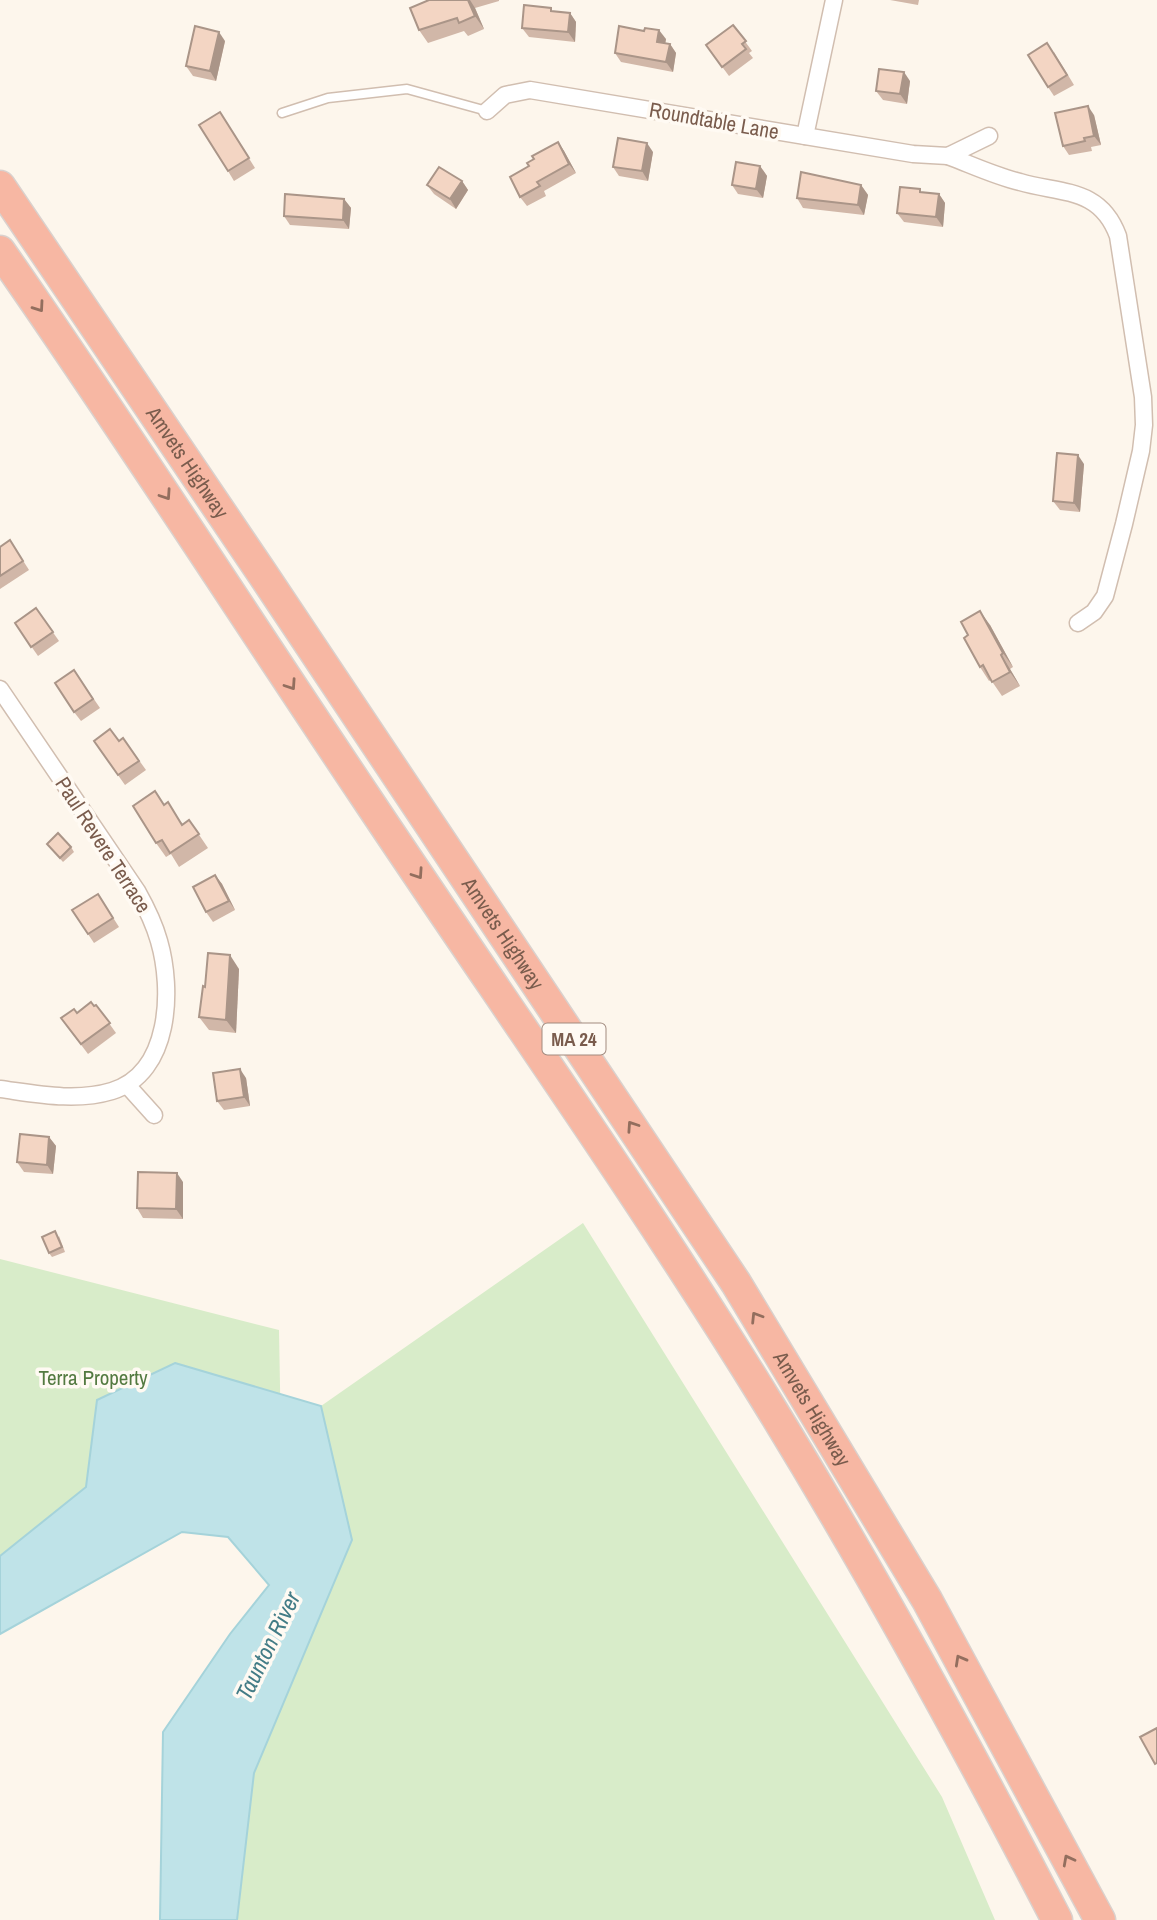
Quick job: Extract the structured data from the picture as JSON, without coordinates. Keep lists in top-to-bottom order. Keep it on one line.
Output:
{"streets":{"highway":["Amvets Highway","MA 24"],"street":["Roundtable Lane","Paul Revere Terrace"]},"water":["Taunton River"],"parks":["Terra Property"]}
